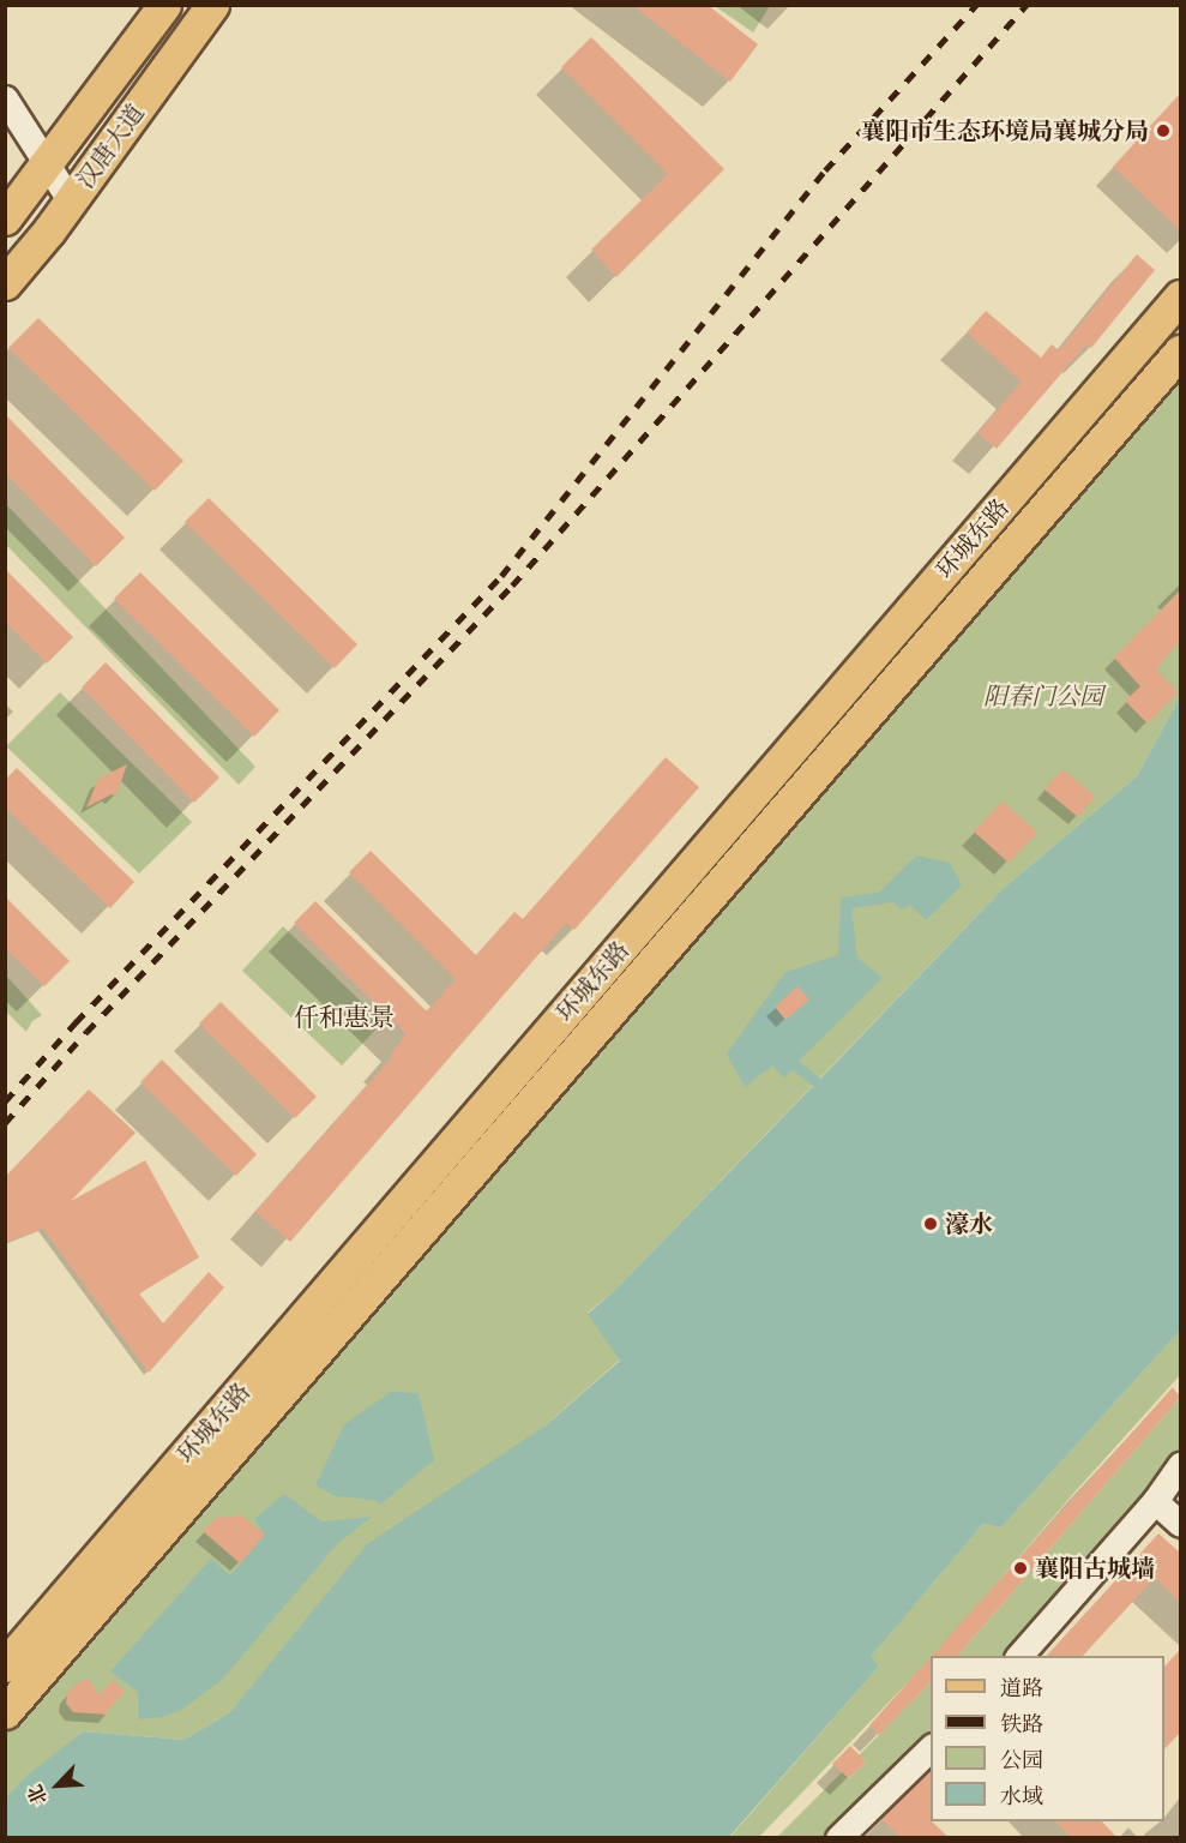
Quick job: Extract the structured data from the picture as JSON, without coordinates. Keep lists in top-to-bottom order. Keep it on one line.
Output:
{"streets":{"main road":["汉唐大道","环城东路"]},"districts":["仟和惠景"],"parks":["阳春门公园"],"places":["襄阳市生态环境局襄城分局","濠水","襄阳古城墙"],"legend":["道路","铁路","公园","水域"],"north":"bottom left"}
